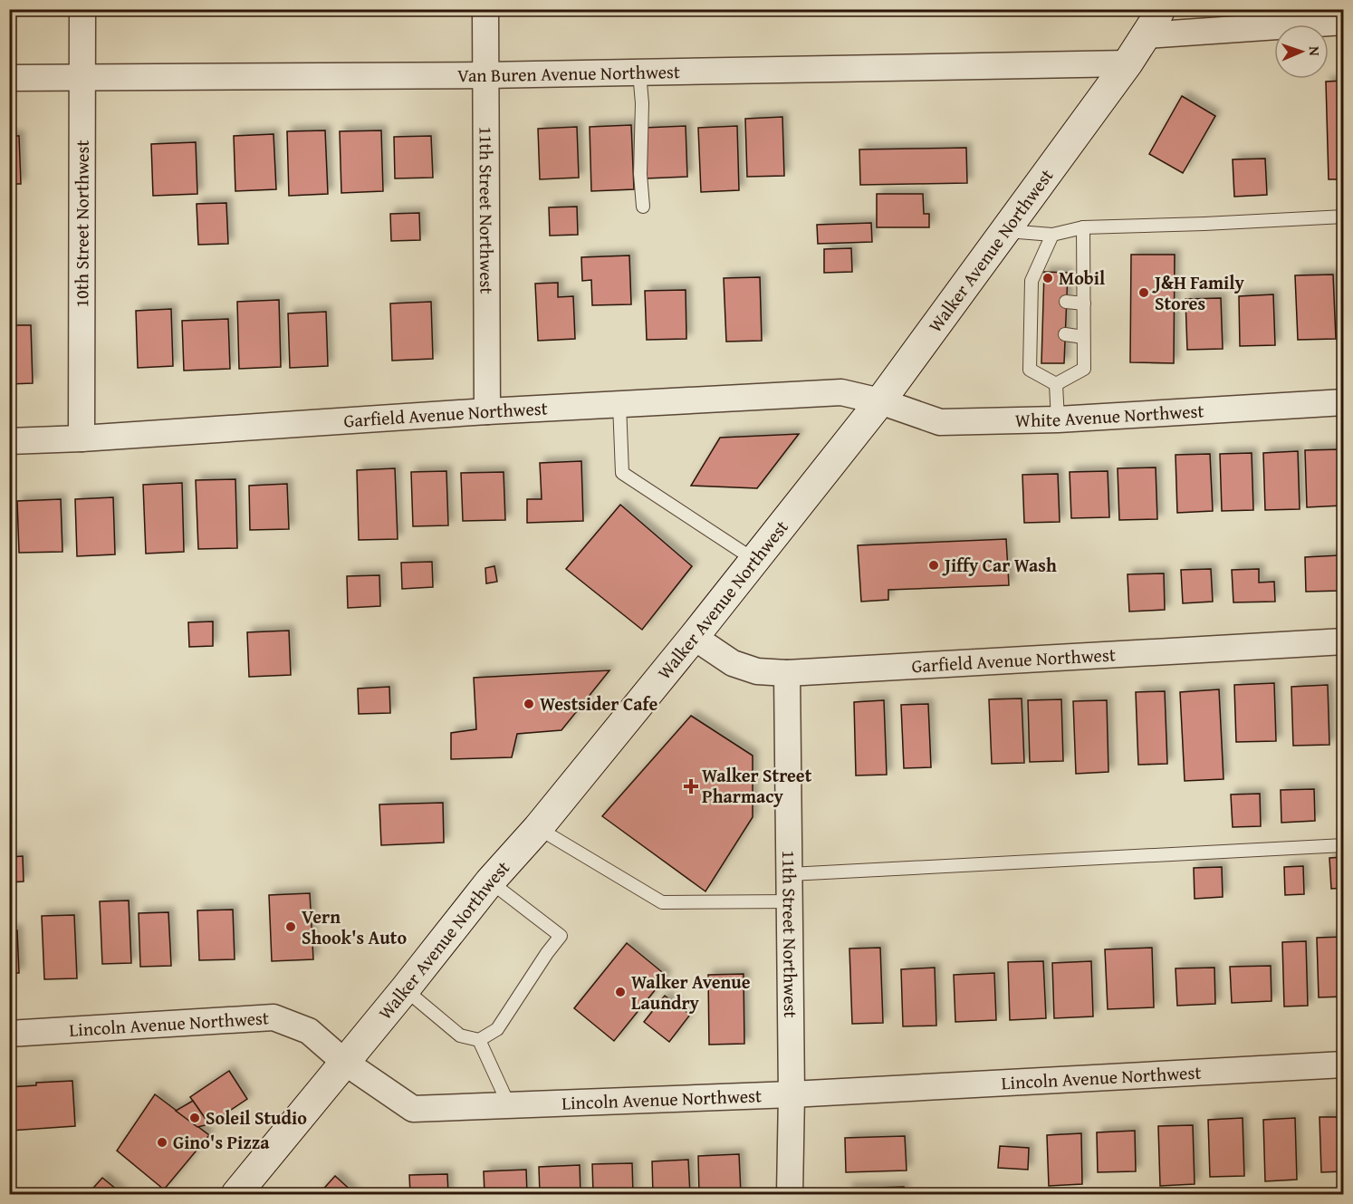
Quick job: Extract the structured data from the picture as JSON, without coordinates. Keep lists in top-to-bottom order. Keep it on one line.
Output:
{"streets":{"main road":["Walker Avenue Northwest"],"street":["Van Buren Avenue Northwest","11th Street Northwest","10th Street Northwest","Garfield Avenue Northwest","White Avenue Northwest","Lincoln Avenue Northwest"]},"crossings":[["Van Buren Avenue Northwest","11th Street Northwest"],["Van Buren Avenue Northwest","10th Street Northwest"],["Van Buren Avenue Northwest","Walker Avenue Northwest"],["11th Street Northwest","Garfield Avenue Northwest"],["11th Street Northwest","Lincoln Avenue Northwest"],["10th Street Northwest","Garfield Avenue Northwest"],["Walker Avenue Northwest","Garfield Avenue Northwest"],["Walker Avenue Northwest","White Avenue Northwest"],["Walker Avenue Northwest","Lincoln Avenue Northwest"],["Garfield Avenue Northwest","White Avenue Northwest"]],"places":{"other":["Mobil","J&H Family Stores","Jiffy Car Wash","Westsider Cafe","Vern Shook's Auto","Walker Avenue Laundry","Soleil Studio","Gino's Pizza"],"health":["Walker Street Pharmacy"]},"north":"right"}
